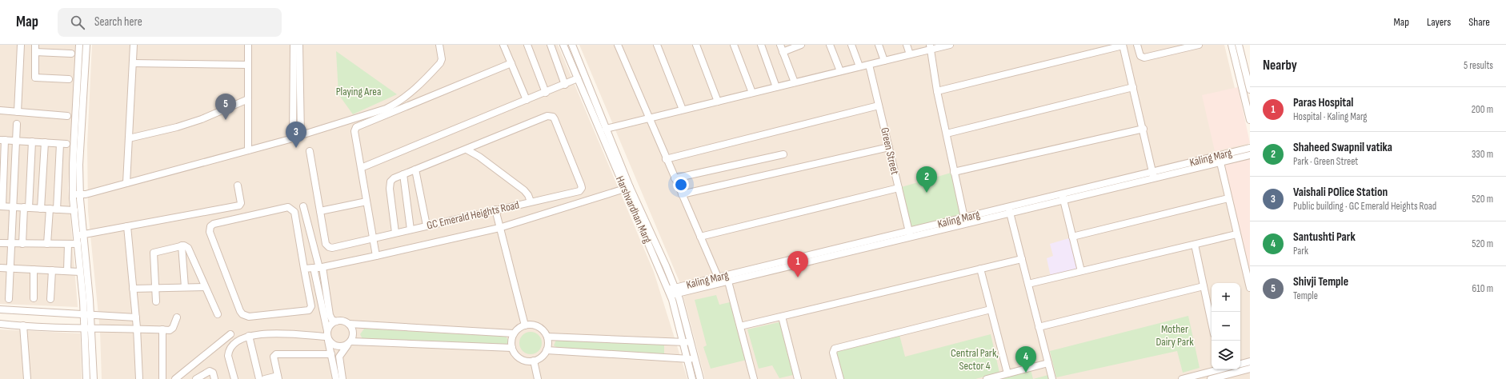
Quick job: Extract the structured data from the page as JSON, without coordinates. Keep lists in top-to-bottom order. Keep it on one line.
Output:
{"streets":{"street":["Green Street","Kaling Marg","Harshvardhan Marg","GC Emerald Heights Road"]},"crossings":[["Green Street","Kaling Marg"],["Kaling Marg","Harshvardhan Marg"]],"parks":["Playing Area","Mother Dairy Park","Central Park, Sector 4"],"page":{"header":"Map","search":"Search here","nav":["Map","Layers","Share"],"heading":["Nearby","5 results"],"list":[{"mark":"1","name":"Paras Hospital","note":"Hospital · Kaling Marg","value":"200 m"},{"mark":"2","name":"Shaheed Swapnil vatika","note":"Park · Green Street","value":"330 m"},{"mark":"3","name":"Vaishali POlice Station","note":"Public building · GC Emerald Heights Road","value":"520 m"},{"mark":"4","name":"Santushti Park","note":"Park","value":"520 m"},{"mark":"5","name":"Shivji Temple","note":"Temple","value":"610 m"}],"pins":["5","3","2","1","4"],"map_buttons":["+","−"]}}
